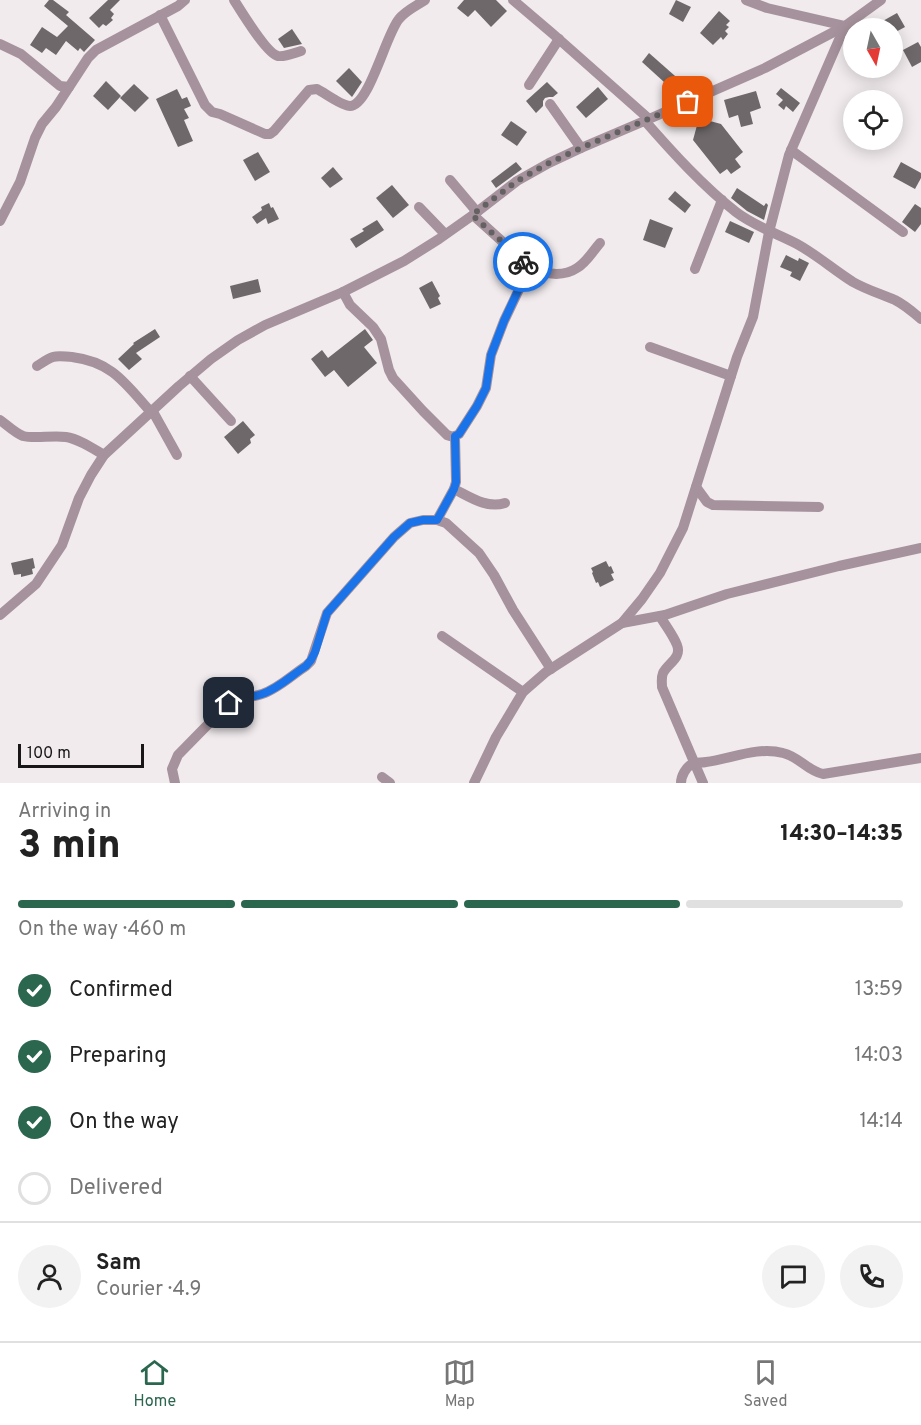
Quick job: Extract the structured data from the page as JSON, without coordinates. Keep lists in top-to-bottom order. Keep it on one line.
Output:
{"scale_bar":"100 m","north":"bottom","page":{"scale":"100 m","heading":["3 min","Arriving in","14:30–14:35"],"panel":["Sam","Courier · 4.9"],"bar":"On the way · 460 m","list":[["Confirmed","13:59"],["Preparing","14:03"],["On the way","14:14"],"Delivered"],"tabs":["Home","Map","Saved"]}}
